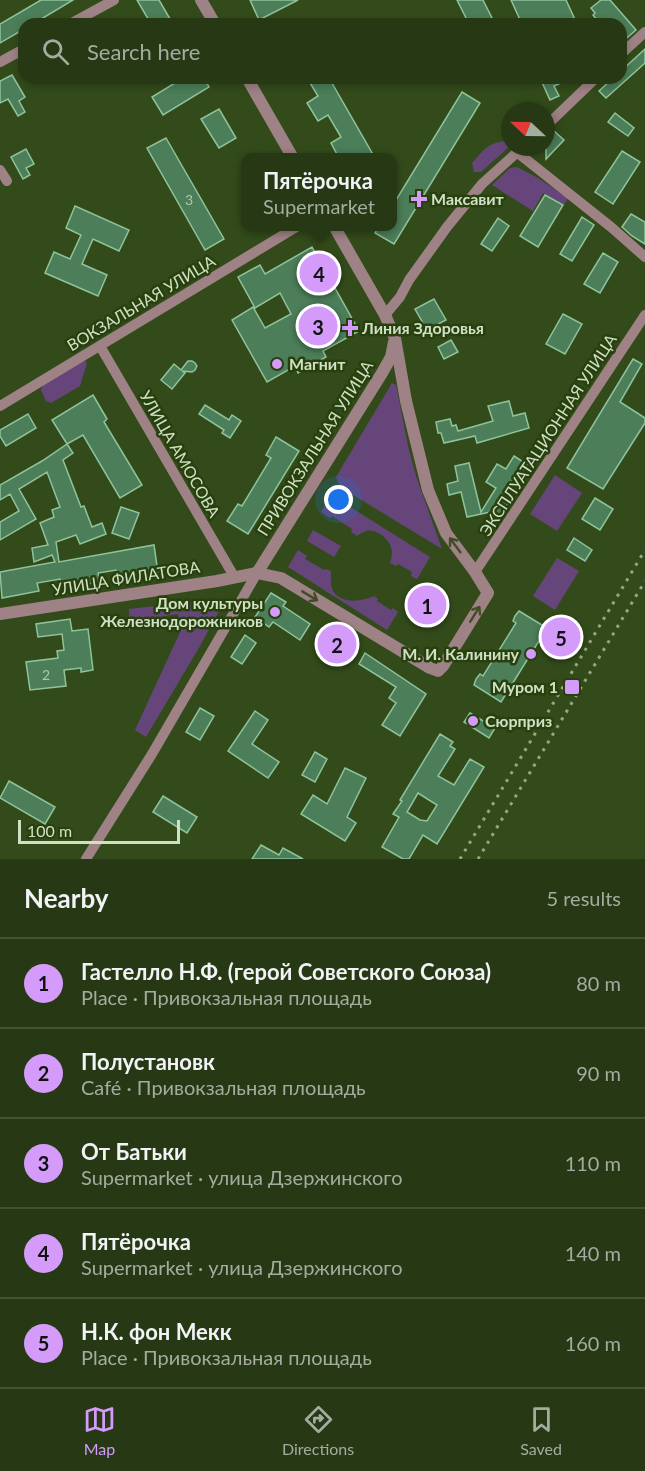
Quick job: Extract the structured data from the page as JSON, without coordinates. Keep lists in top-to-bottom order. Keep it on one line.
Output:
{"streets":{"street":["ВОКЗАЛЬНАЯ УЛИЦА","ЭКСПЛУАТАЦИОННАЯ УЛИЦА","ПРИВОКЗАЛЬНАЯ УЛИЦА","УЛИЦА АМОСОВА","УЛИЦА ФИЛАТОВА"]},"crossings":[["ВОКЗАЛЬНАЯ УЛИЦА","УЛИЦА АМОСОВА"],["ПРИВОКЗАЛЬНАЯ УЛИЦА","УЛИЦА ФИЛАТОВА"],["УЛИЦА АМОСОВА","УЛИЦА ФИЛАТОВА"]],"places":{"health":["Максавит","Линия Здоровья"],"other":["Магнит","Дом культуры Железнодорожников","М. И. Калинину","Сюрприз"],"transit":["Муром 1"]},"house_numbers":["3","2"],"scale_bar":"100 m","north":"left","page":{"search":"Search here","popup":["Пятёрочка","Supermarket"],"pins":["4","3","1","5","2"],"scale":"100 m","heading":["Nearby","5 results"],"list":[{"mark":"1","name":"Гастелло Н.Ф. (герой Советского Союза)","note":"Place · Привокзальная площадь","value":"80 m"},{"mark":"2","name":"Полустановк","note":"Café · Привокзальная площадь","value":"90 m"},{"mark":"3","name":"От Батьки","note":"Supermarket · улица Дзержинского","value":"110 m"},{"mark":"4","name":"Пятёрочка","note":"Supermarket · улица Дзержинского","value":"140 m"},{"mark":"5","name":"Н.К. фон Мекк","note":"Place · Привокзальная площадь","value":"160 m"}],"nav":["Map","Directions","Saved"]}}
